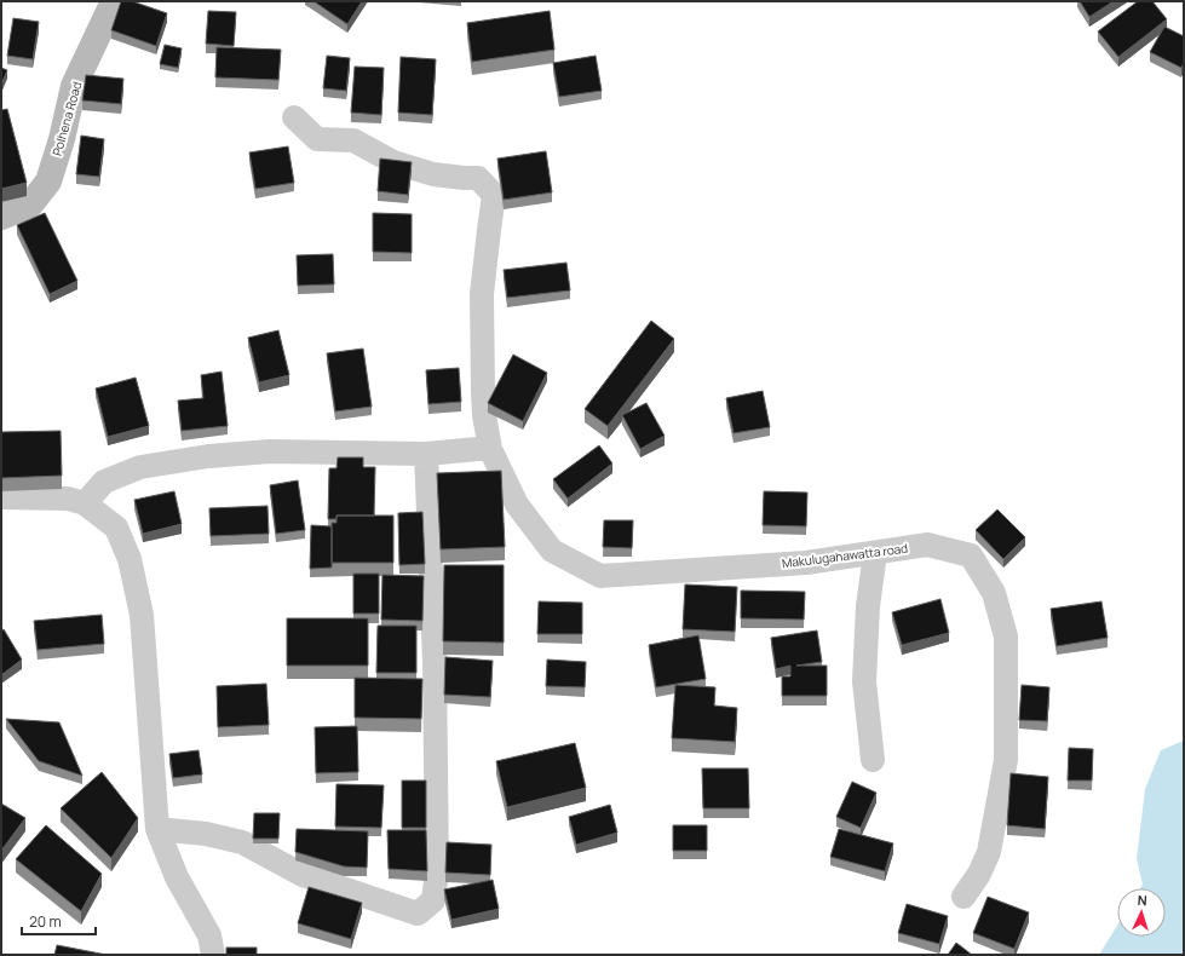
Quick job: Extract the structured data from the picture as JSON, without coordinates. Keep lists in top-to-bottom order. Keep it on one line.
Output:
{"streets":{"street":["Polhena Road","Makulugahawatta road"]},"scale_bar":"20 m","north":"top"}
